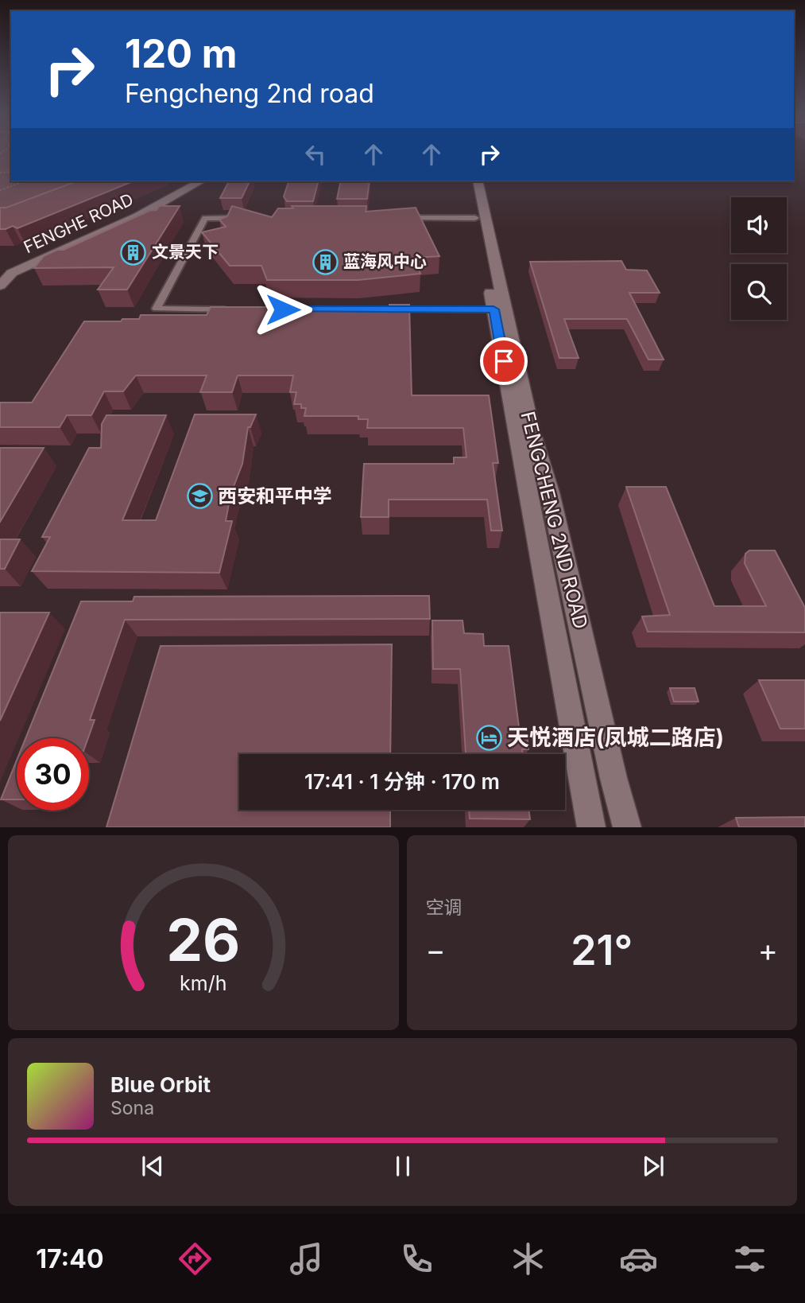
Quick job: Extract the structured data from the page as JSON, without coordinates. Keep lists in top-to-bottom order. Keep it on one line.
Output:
{"streets":{"main road":["FENGHE ROAD","FENGCHENG 2ND ROAD"]},"places":{"building":["文景天下","蓝海风中心"],"school or university":["西安和平中学"],"hotel":["天悦酒店(凤城二路店)"]},"page":{"turn":["120 m","Fengcheng 2nd road"],"limit":"30","trip":"17:41 · 1 分钟 · 170 m","tile":"空调","heat":["−","21°","+"],"song":["Blue Orbit","Sona"],"tabs":"17:40","gauge":["26","km/h"]}}
